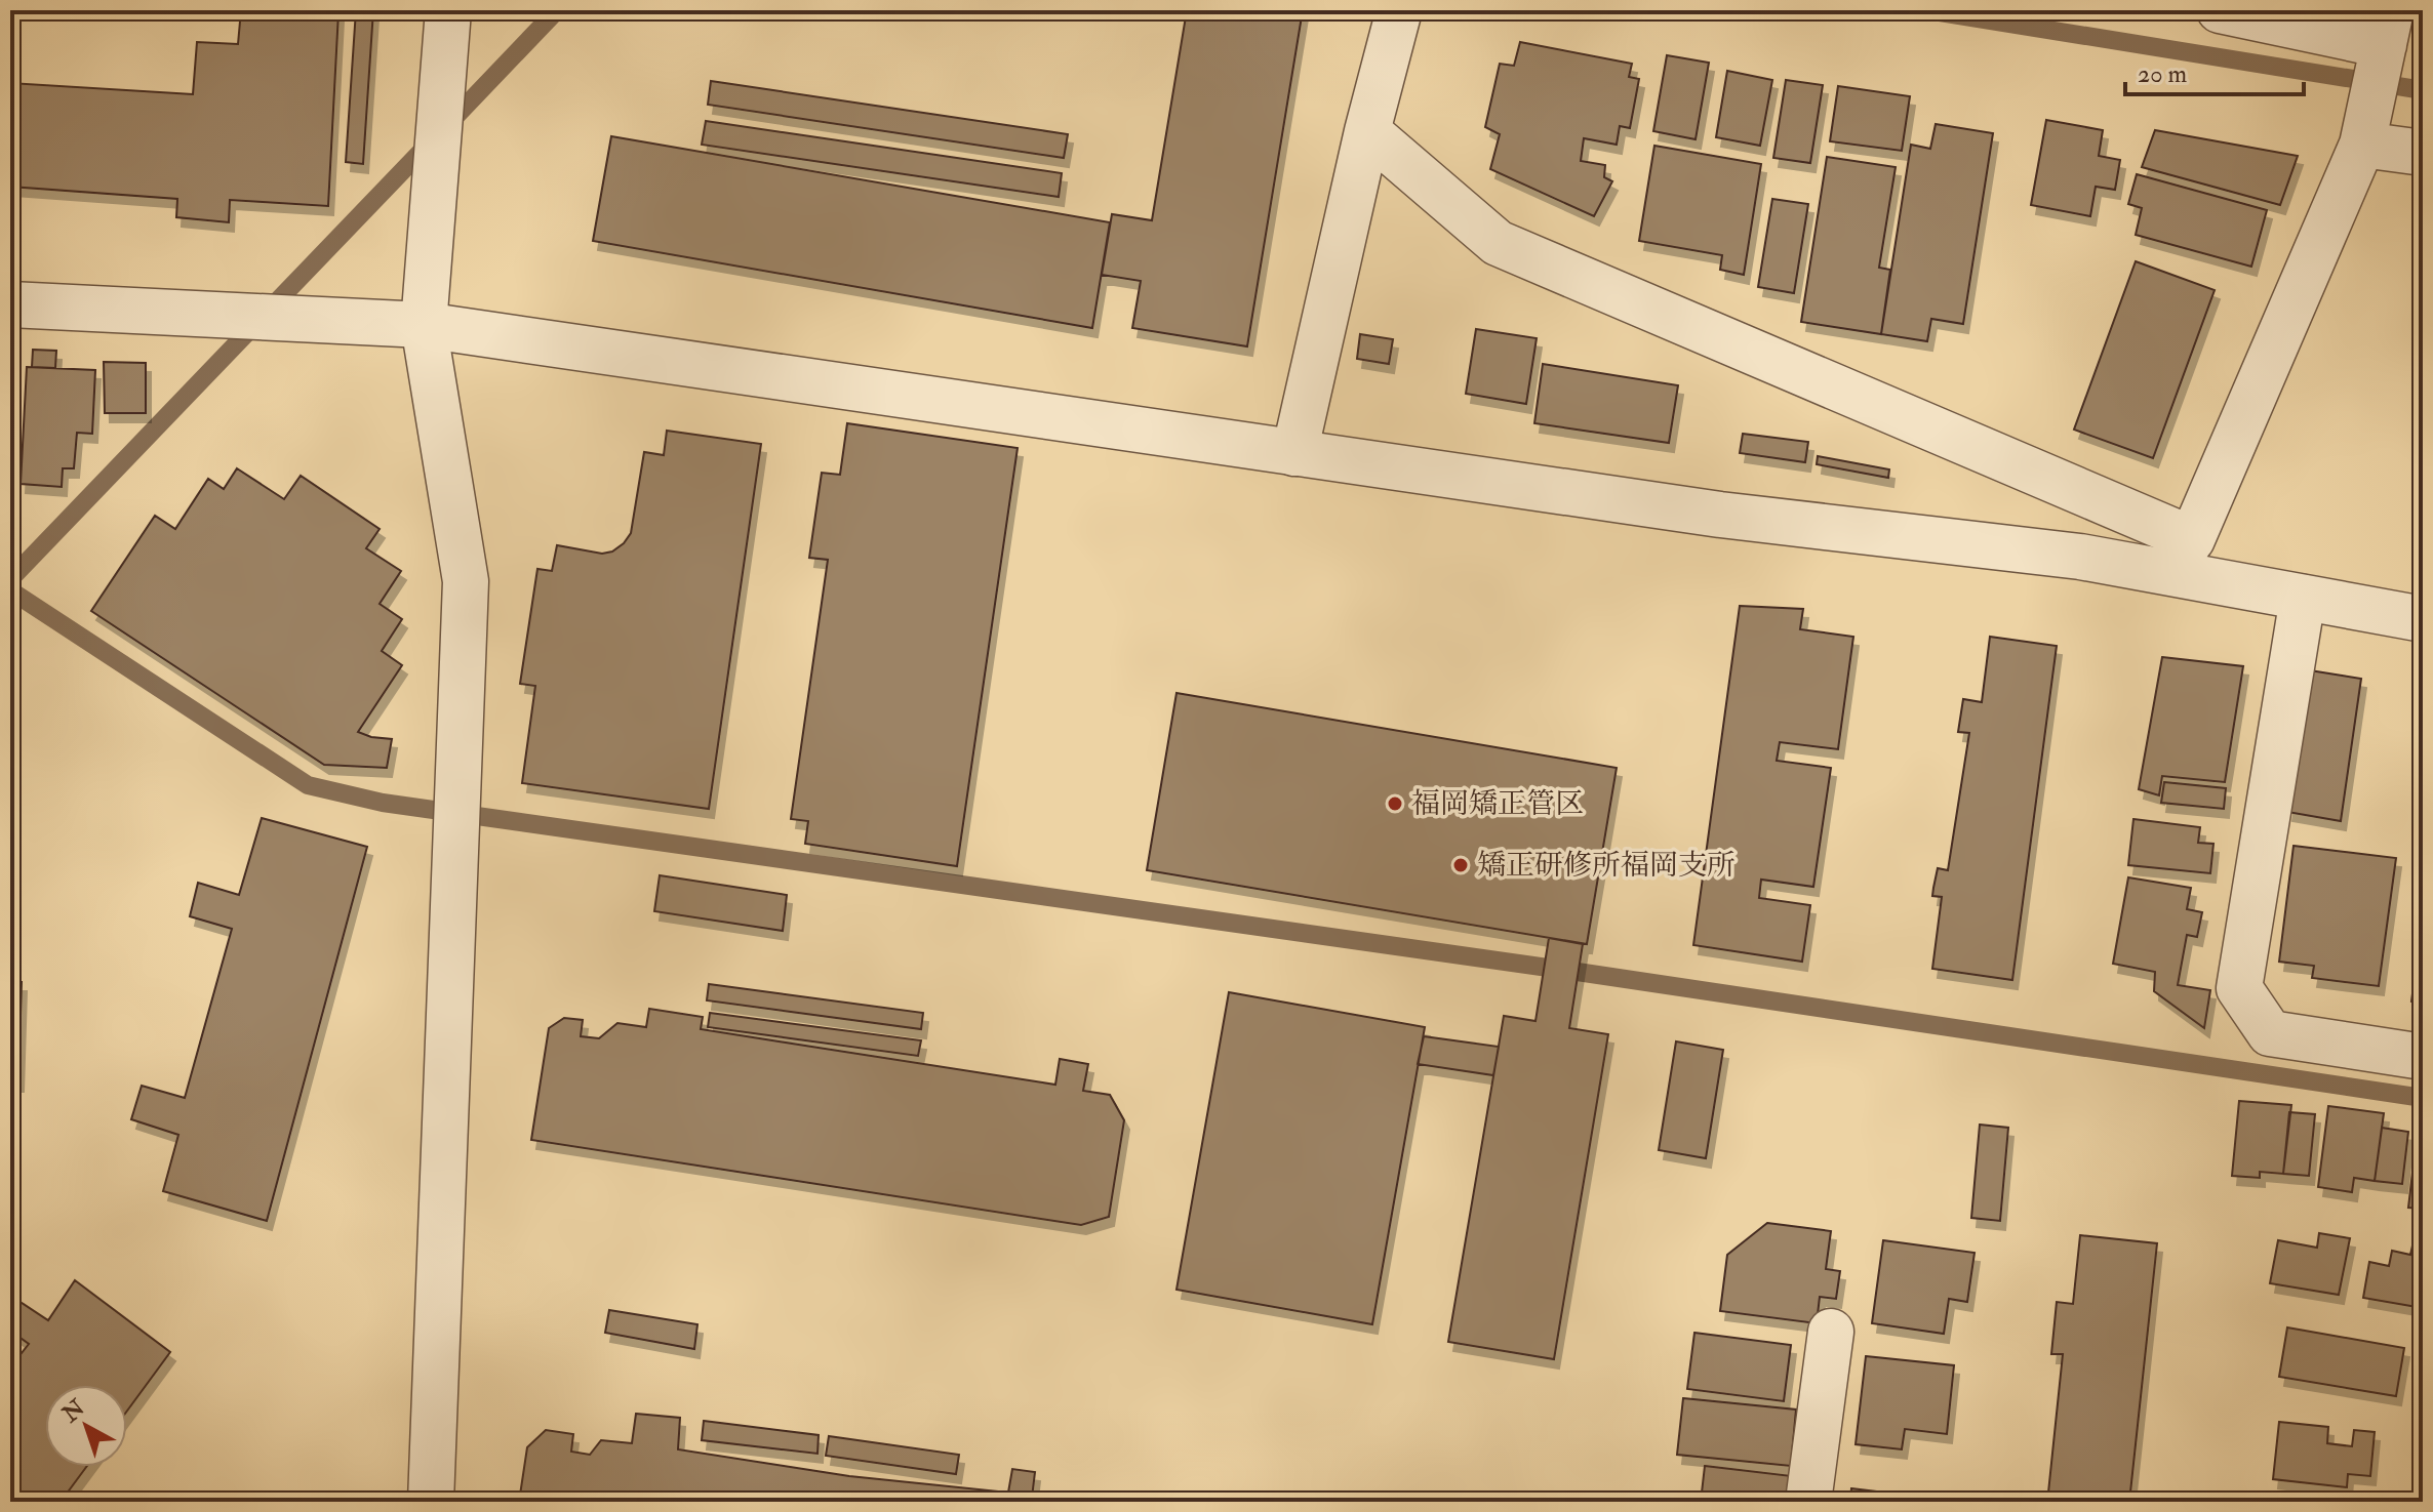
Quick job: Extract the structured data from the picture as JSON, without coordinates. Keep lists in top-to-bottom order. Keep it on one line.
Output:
{"places":["福岡矯正管区","矯正研修所福岡支所"],"scale_bar":"20 m","north":"top left"}
